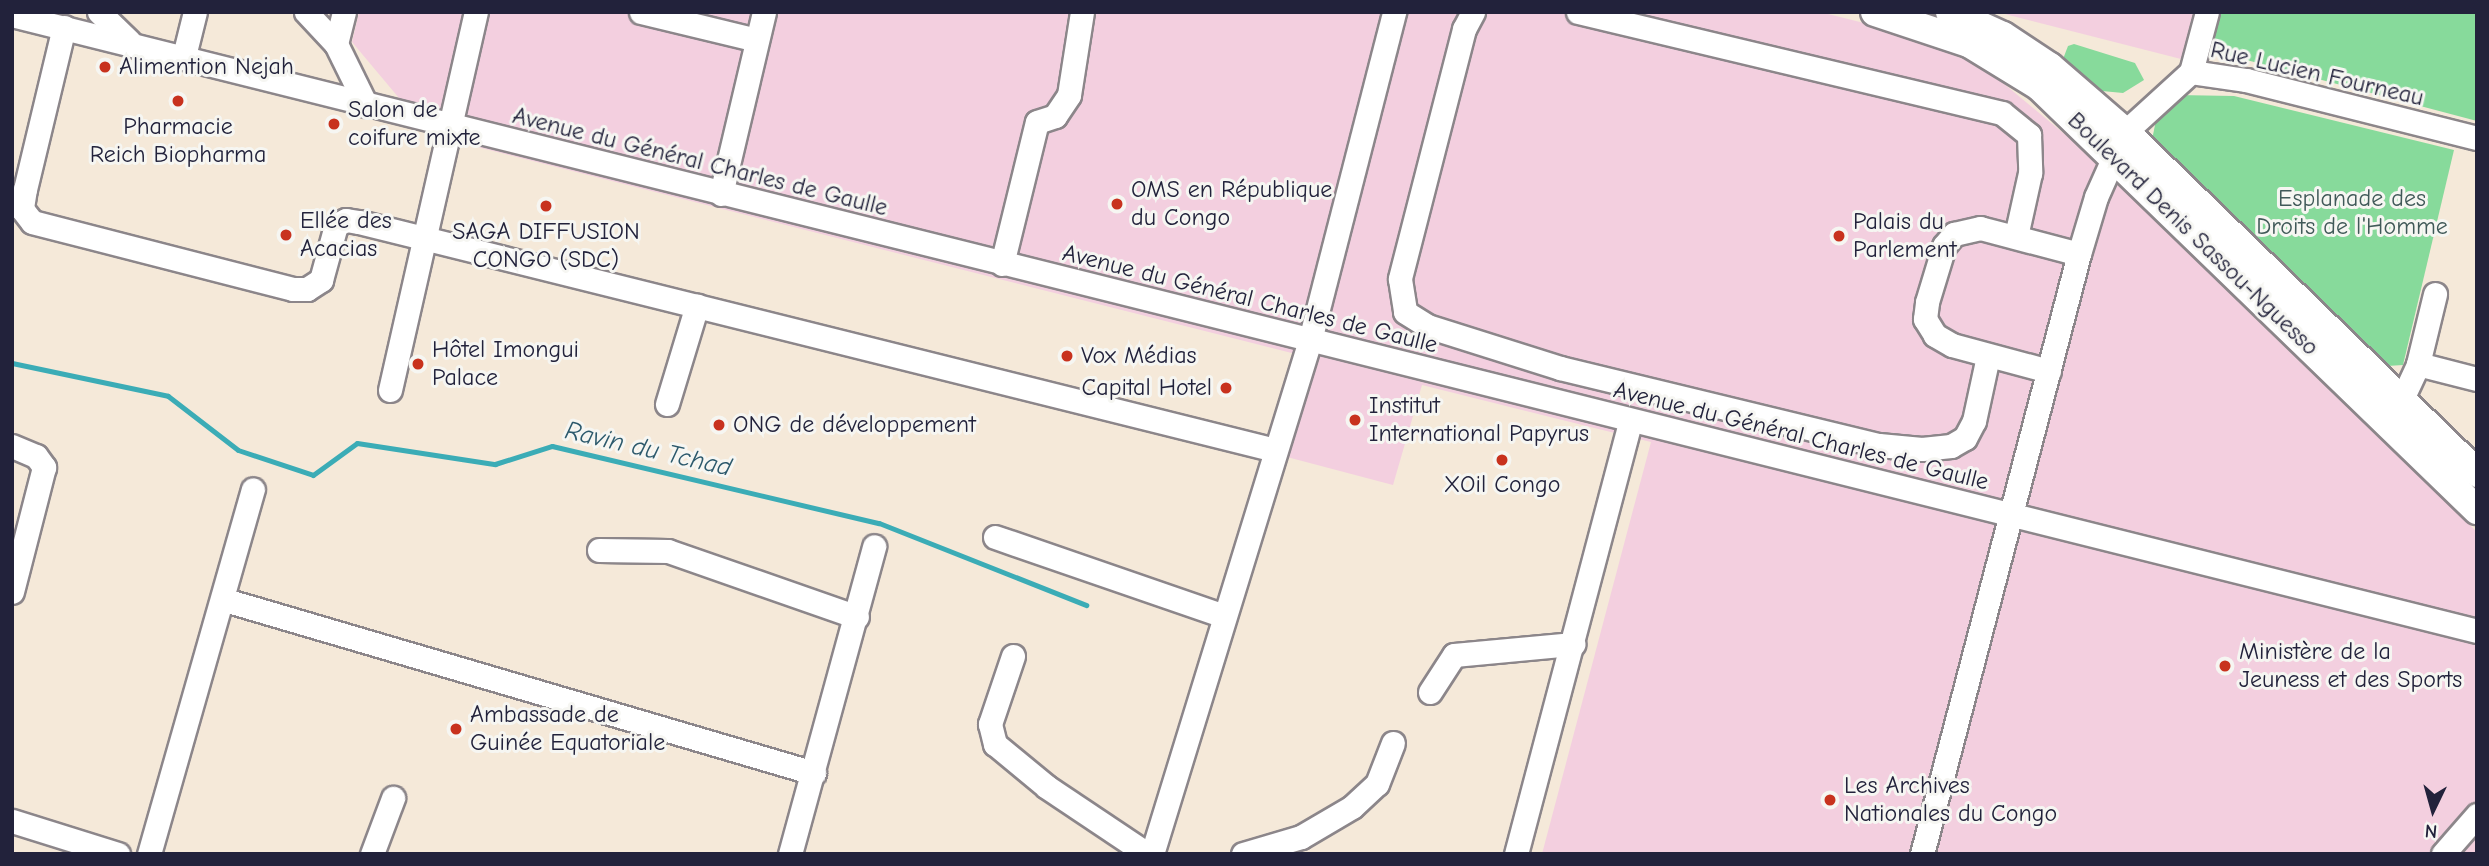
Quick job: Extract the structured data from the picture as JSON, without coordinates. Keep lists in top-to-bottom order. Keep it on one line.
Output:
{"streets":{"main road":["Boulevard Denis Sassou-Nguesso"],"street":["Rue Lucien Fourneau","Avenue du Général Charles de Gaulle"]},"crossings":[["Rue Lucien Fourneau","Boulevard Denis Sassou-Nguesso"]],"water":["Ravin du Tchad"],"parks":["Esplanade des Droits de l'Homme"],"places":["Alimention Nejah","Pharmacie Reich Biopharma","Salon de coifure mixte","OMS en République du Congo","SAGA DIFFUSION CONGO (SDC)","Ellée des Acacias","Palais du Parlement","Vox Médias","Hôtel Imongui Palace","Capital Hotel","Institut International Papyrus","ONG de développement","XOil Congo","Ministère de la Jeuness et des Sports","Ambassade de Guinée Equatoriale","Les Archives Nationales du Congo"],"north":"bottom"}
